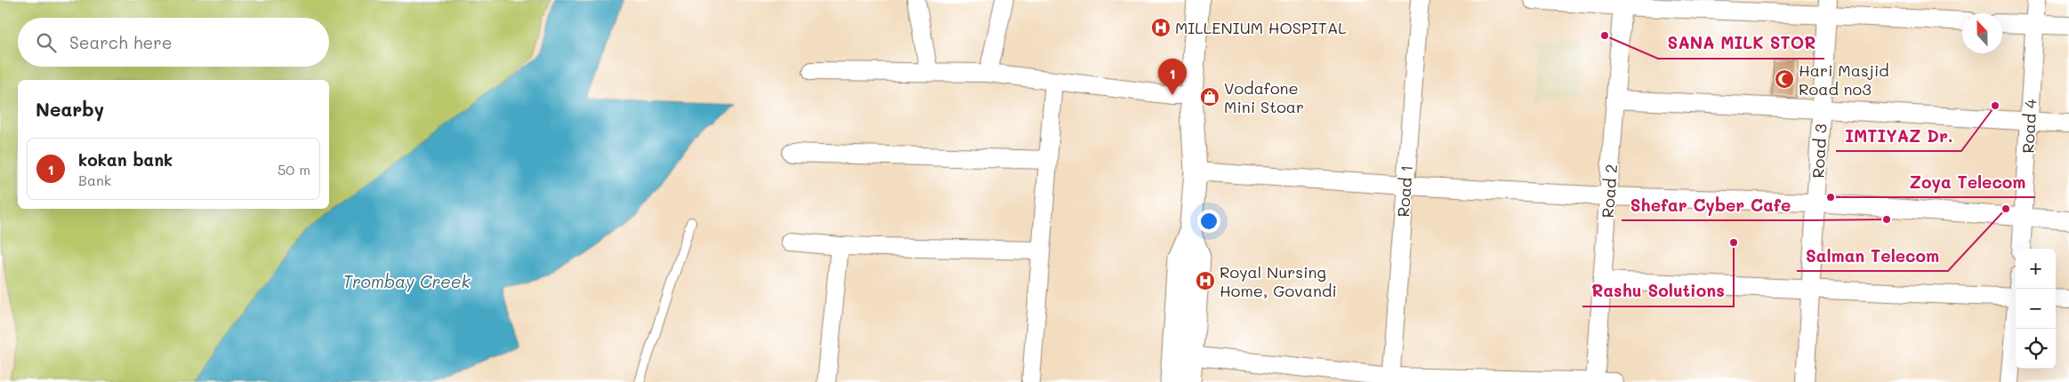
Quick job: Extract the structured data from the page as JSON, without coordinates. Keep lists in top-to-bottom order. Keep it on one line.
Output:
{"streets":{"street":["Road 4","Road 3","Road 1","Road 2"]},"water":["Trombay Creek"],"places":{"hospital":["MILLENIUM HOSPITAL","Royal Nursing Home, Govandi"],"other":["SANA MILK STOR","IMTIYAZ Dr.","Zoya Telecom","Salman Telecom","Shefar Cyber Cafe","Rashu Solutions"],"mosque":["Hari Masjid Road no3"],"shop":["Vodafone Mini Stoar"]},"north":"top","page":{"search":"Search here","pins":"1","heading":"Nearby","list":[{"mark":"1","name":"kokan bank","note":"Bank","value":"50 m"}],"map_buttons":["+","−"]}}
